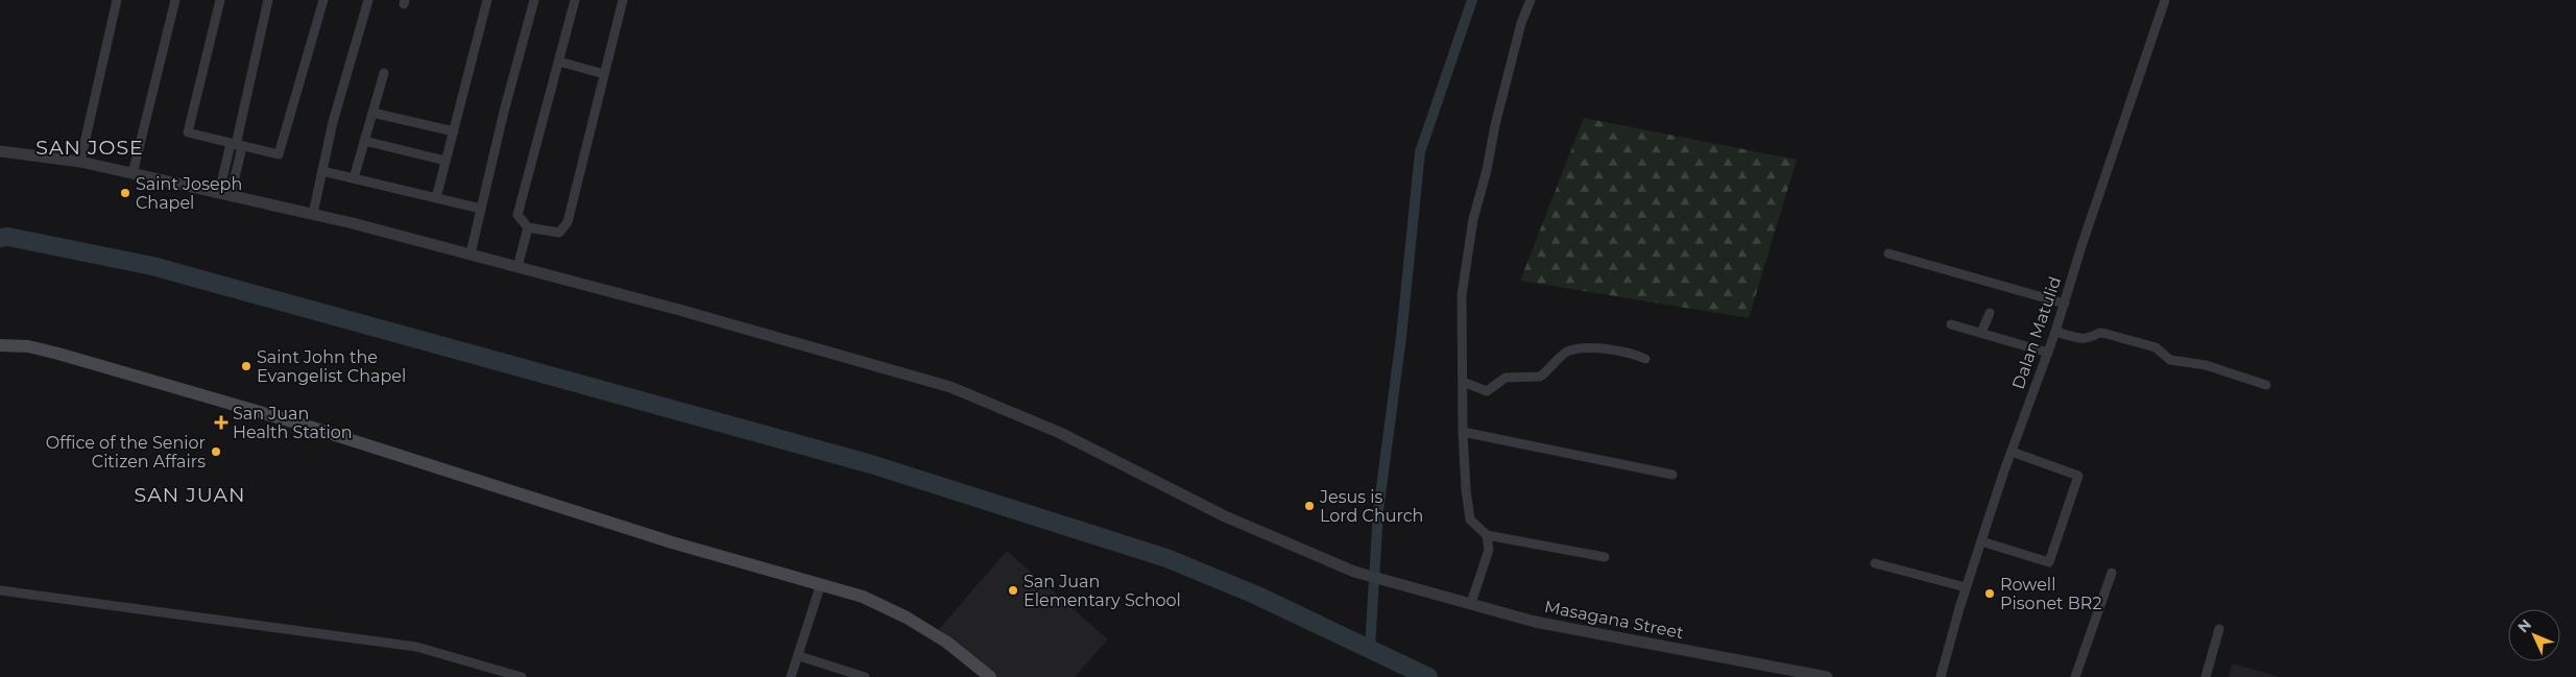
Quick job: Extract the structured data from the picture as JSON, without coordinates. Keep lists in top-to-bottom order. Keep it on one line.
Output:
{"streets":{"street":["Dalan Matulid","Masagana Street"]},"districts":["SAN JOSE","SAN JUAN"],"places":{"other":["Saint Joseph Chapel","Saint John the Evangelist Chapel","Office of the Senior Citizen Affairs","Jesus is Lord Church","San Juan Elementary School","Rowell Pisonet BR2"],"health":["San Juan Health Station"]},"north":"top left"}
